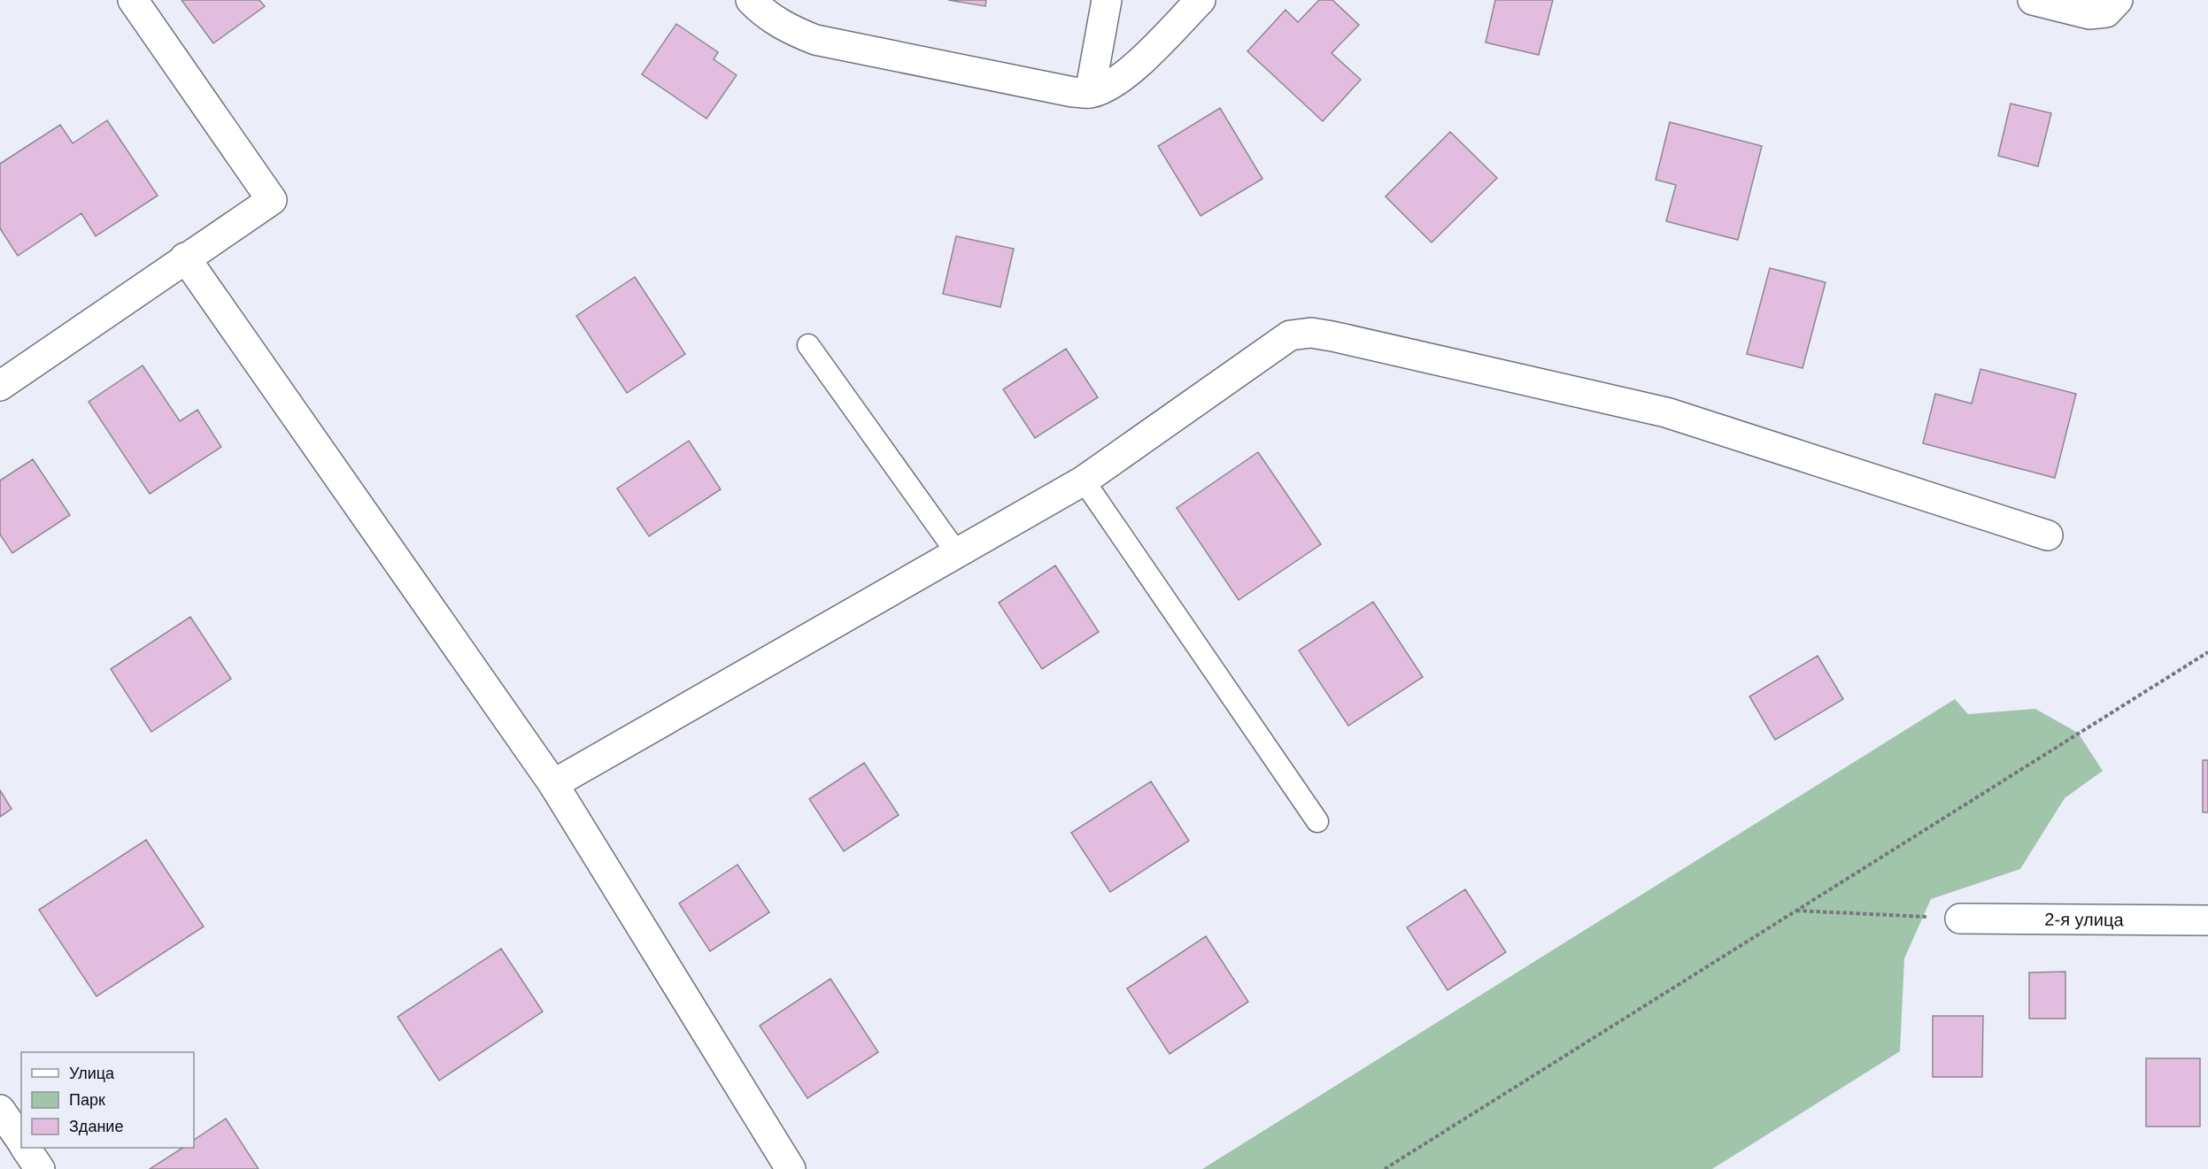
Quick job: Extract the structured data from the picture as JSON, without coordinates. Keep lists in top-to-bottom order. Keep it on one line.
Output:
{"streets":{"street":["2-я улица"]},"legend":["Улица","Парк","Здание"]}
